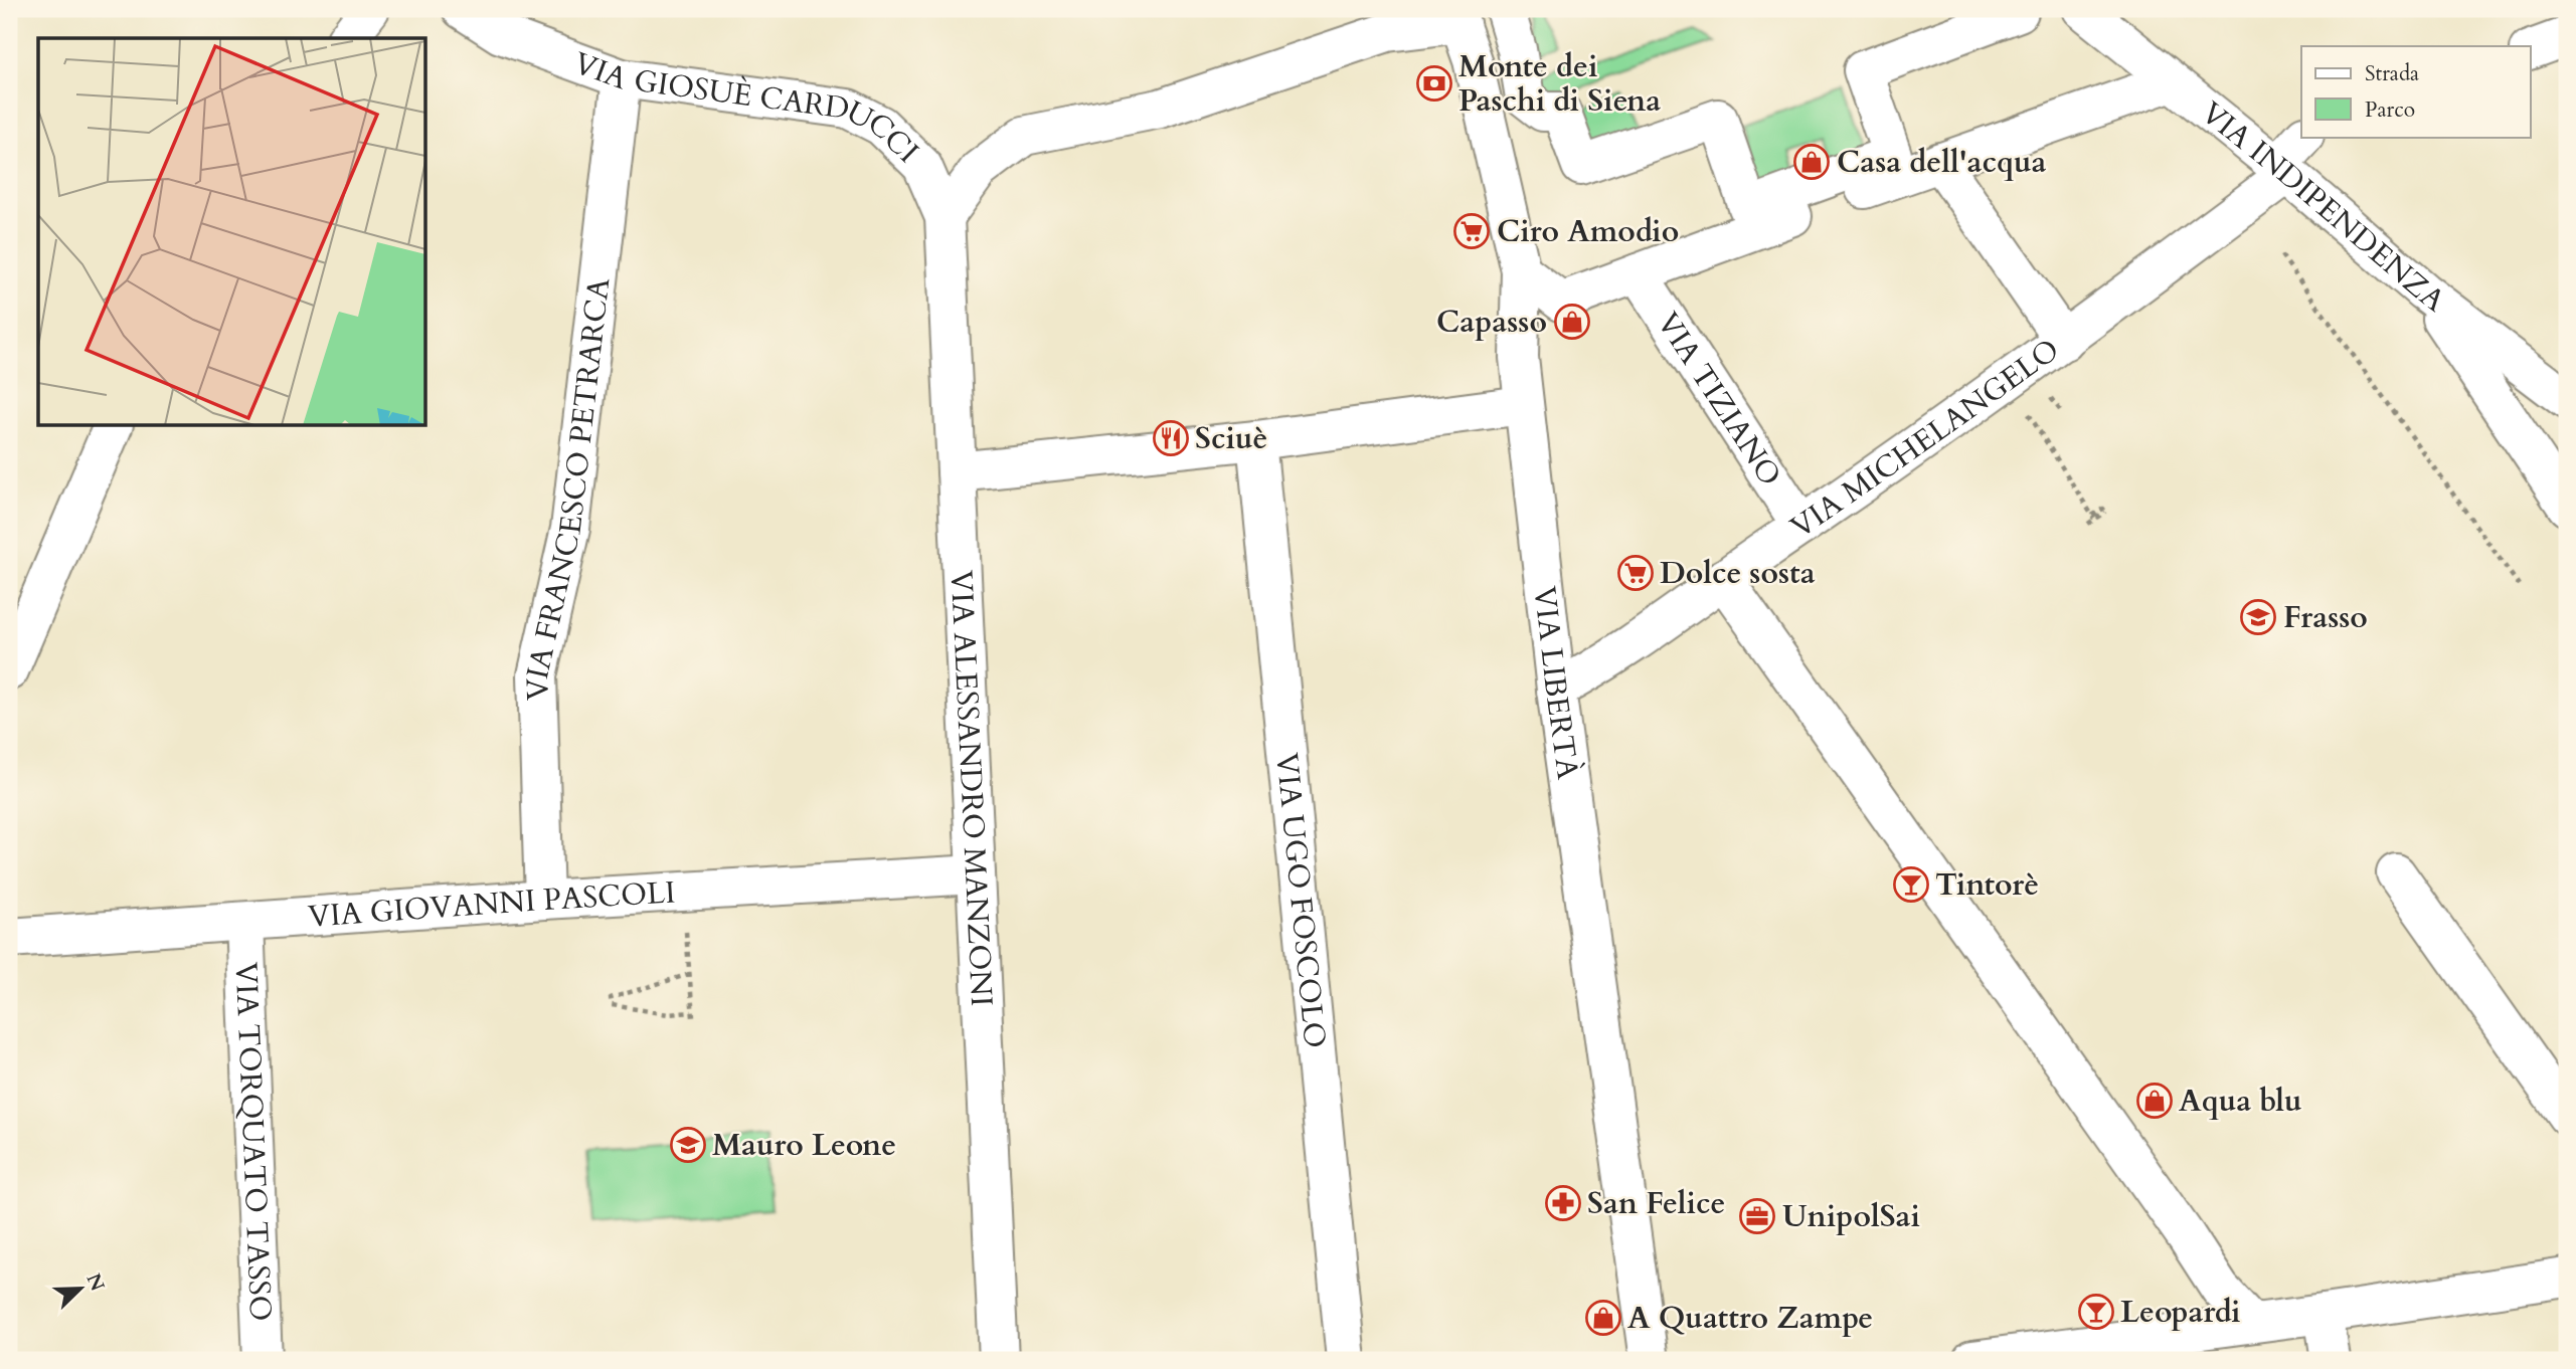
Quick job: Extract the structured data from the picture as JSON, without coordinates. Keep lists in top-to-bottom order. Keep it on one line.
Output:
{"streets":{"street":["VIA GIOSUÈ CARDUCCI","VIA INDIPENDENZA","VIA TIZIANO","VIA MICHELANGELO","VIA FRANCESCO PETRARCA","VIA LIBERTÀ","VIA ALESSANDRO MANZONI","VIA UGO FOSCOLO","VIA GIOVANNI PASCOLI","VIA TORQUATO TASSO"]},"crossings":[["VIA GIOSUÈ CARDUCCI","VIA FRANCESCO PETRARCA"],["VIA GIOSUÈ CARDUCCI","VIA ALESSANDRO MANZONI"],["VIA INDIPENDENZA","VIA MICHELANGELO"],["VIA TIZIANO","VIA MICHELANGELO"],["VIA MICHELANGELO","VIA LIBERTÀ"],["VIA FRANCESCO PETRARCA","VIA GIOVANNI PASCOLI"],["VIA ALESSANDRO MANZONI","VIA GIOVANNI PASCOLI"],["VIA GIOVANNI PASCOLI","VIA TORQUATO TASSO"]],"places":{"bank":["Monte dei Paschi di Siena"],"shop":["Casa dell'acqua","Capasso","Aqua blu","A Quattro Zampe"],"supermarket":["Ciro Amodio","Dolce sosta"],"restaurant":["Sciuè"],"school or university":["Frasso","Mauro Leone"],"bar":["Tintorè","Leopardi"],"pharmacy":["San Felice"],"office":["UnipolSai"]},"legend":["Strada","Parco"],"north":"top right"}
